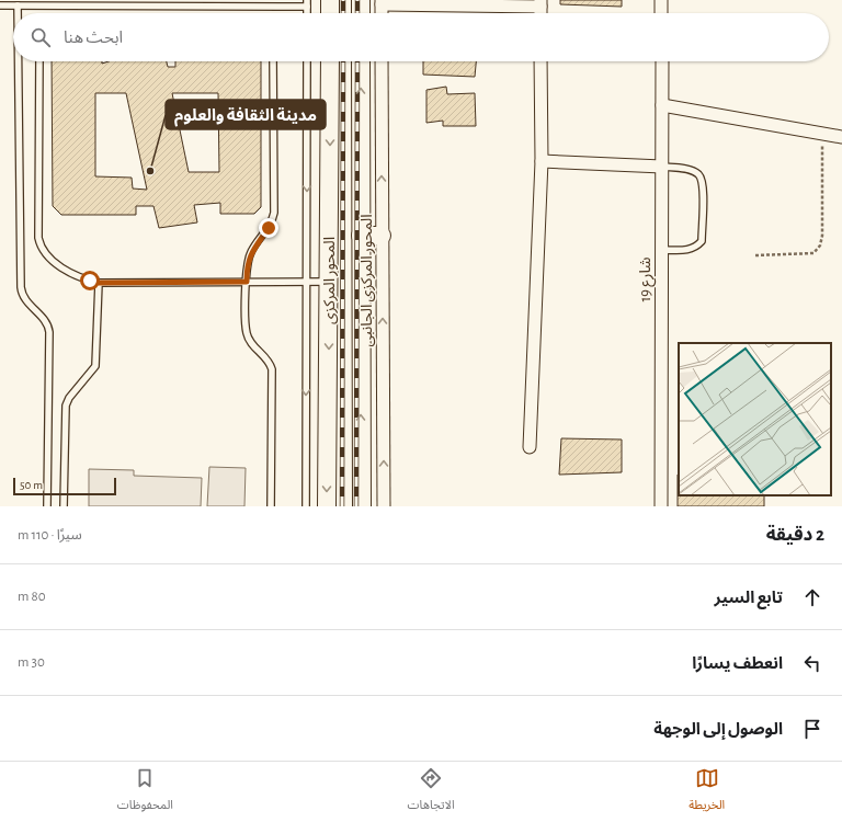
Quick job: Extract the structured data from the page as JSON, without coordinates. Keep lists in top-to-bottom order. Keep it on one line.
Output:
{"streets":{"main road":["المحور المركزى"],"street":["شارع 19","المحور المركزى الجانبى"]},"one_way":["المحور المركزى الجانبى"],"places":["مدينة الثقافة والعلوم"],"scale_bar":"50 m","page":{"search":"ابحث هنا","scale":"50 m","heading":["2 دقيقة","سيرًا · 110 m"],"list":[["تابع السير","80 m"],["انعطف يسارًا","30 m"],"الوصول إلى الوجهة"],"nav":["الخريطة","الاتجاهات","المحفوظات"]}}
